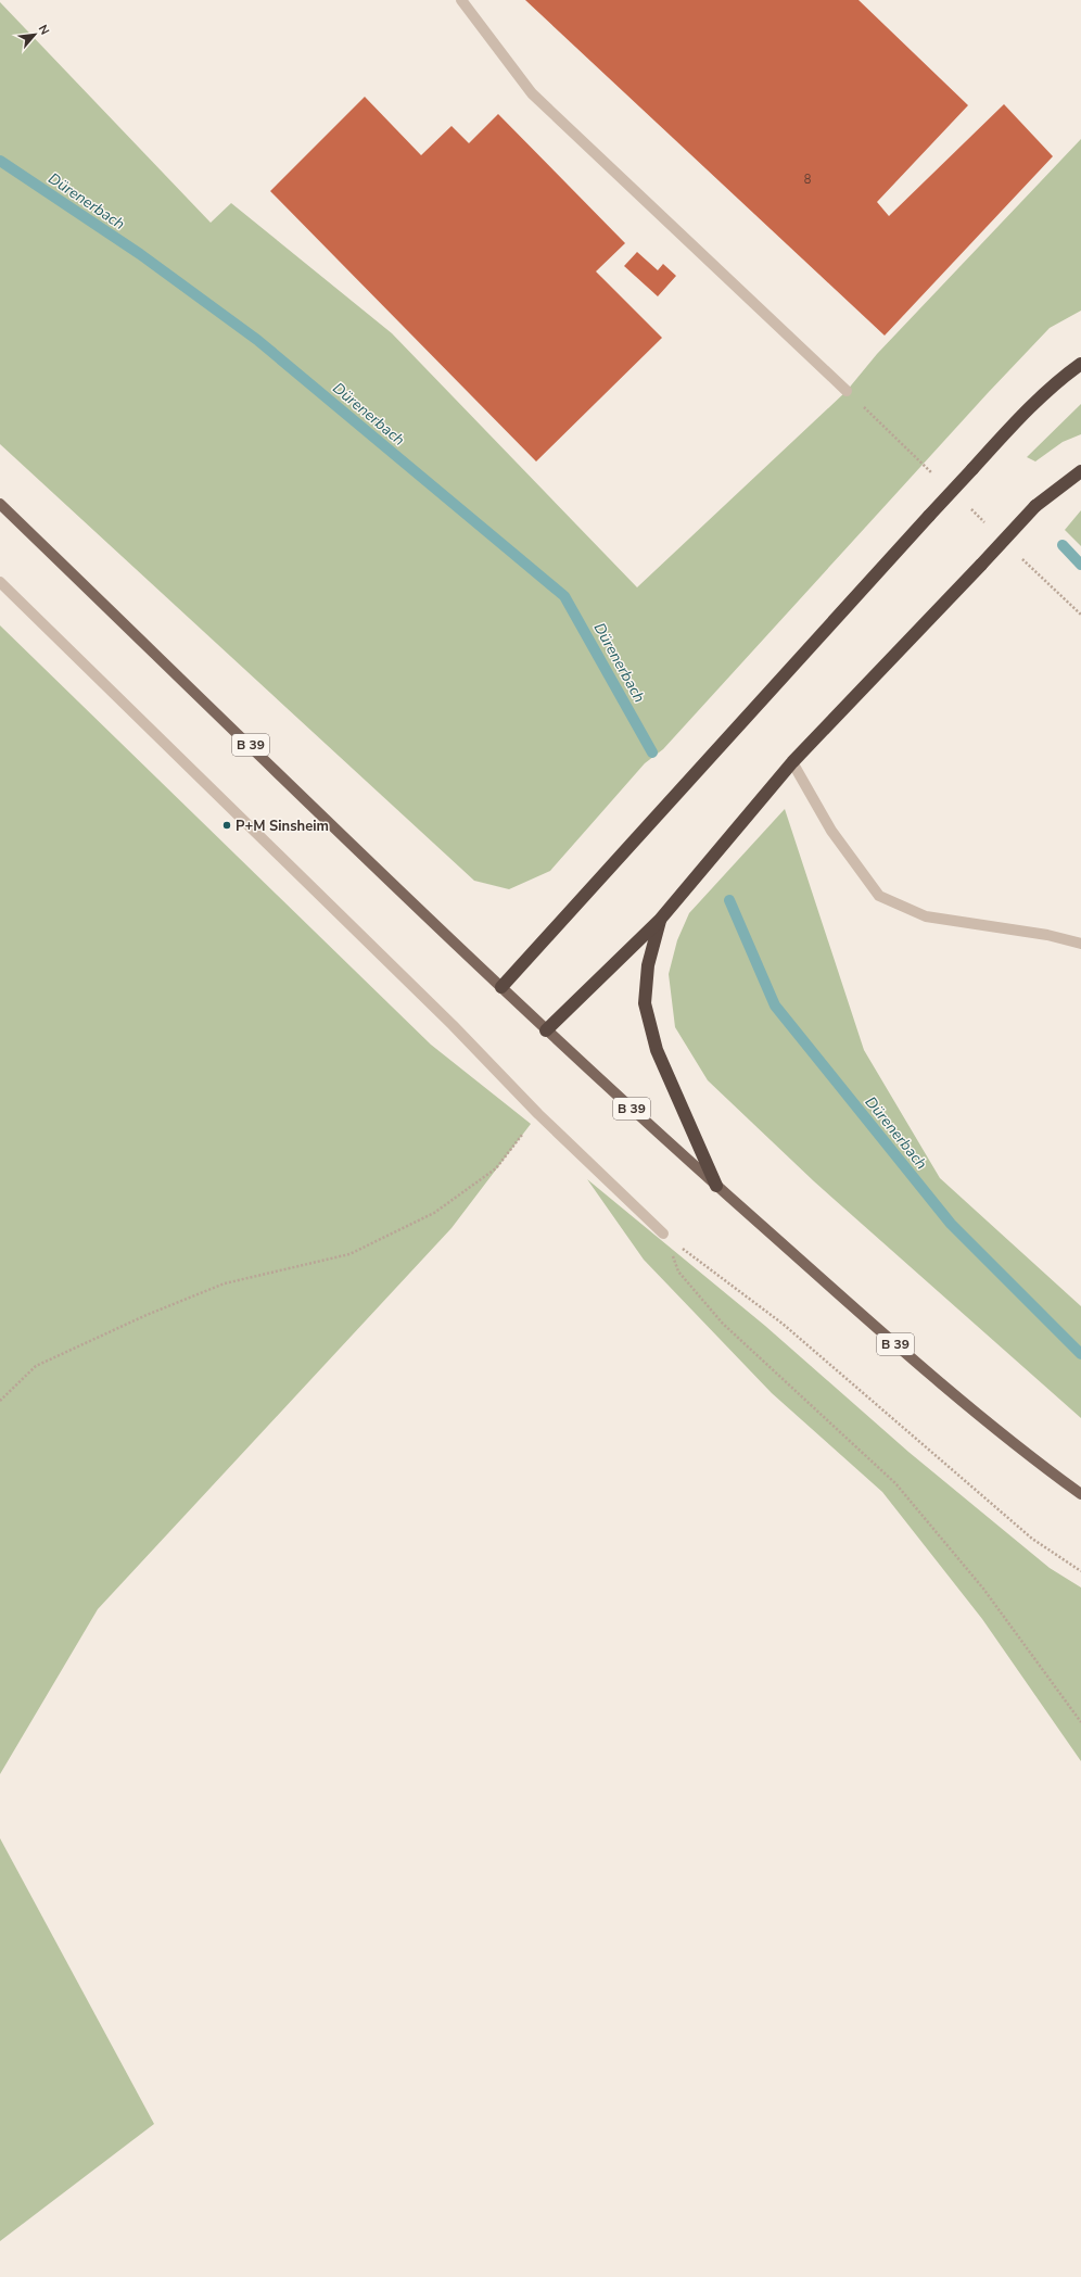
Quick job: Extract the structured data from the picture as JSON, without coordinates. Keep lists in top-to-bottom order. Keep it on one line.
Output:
{"streets":{"main road":["B 39"]},"water":["Dürenerbach"],"places":["P+M Sinsheim"],"house_numbers":["8"],"north":"top right"}
